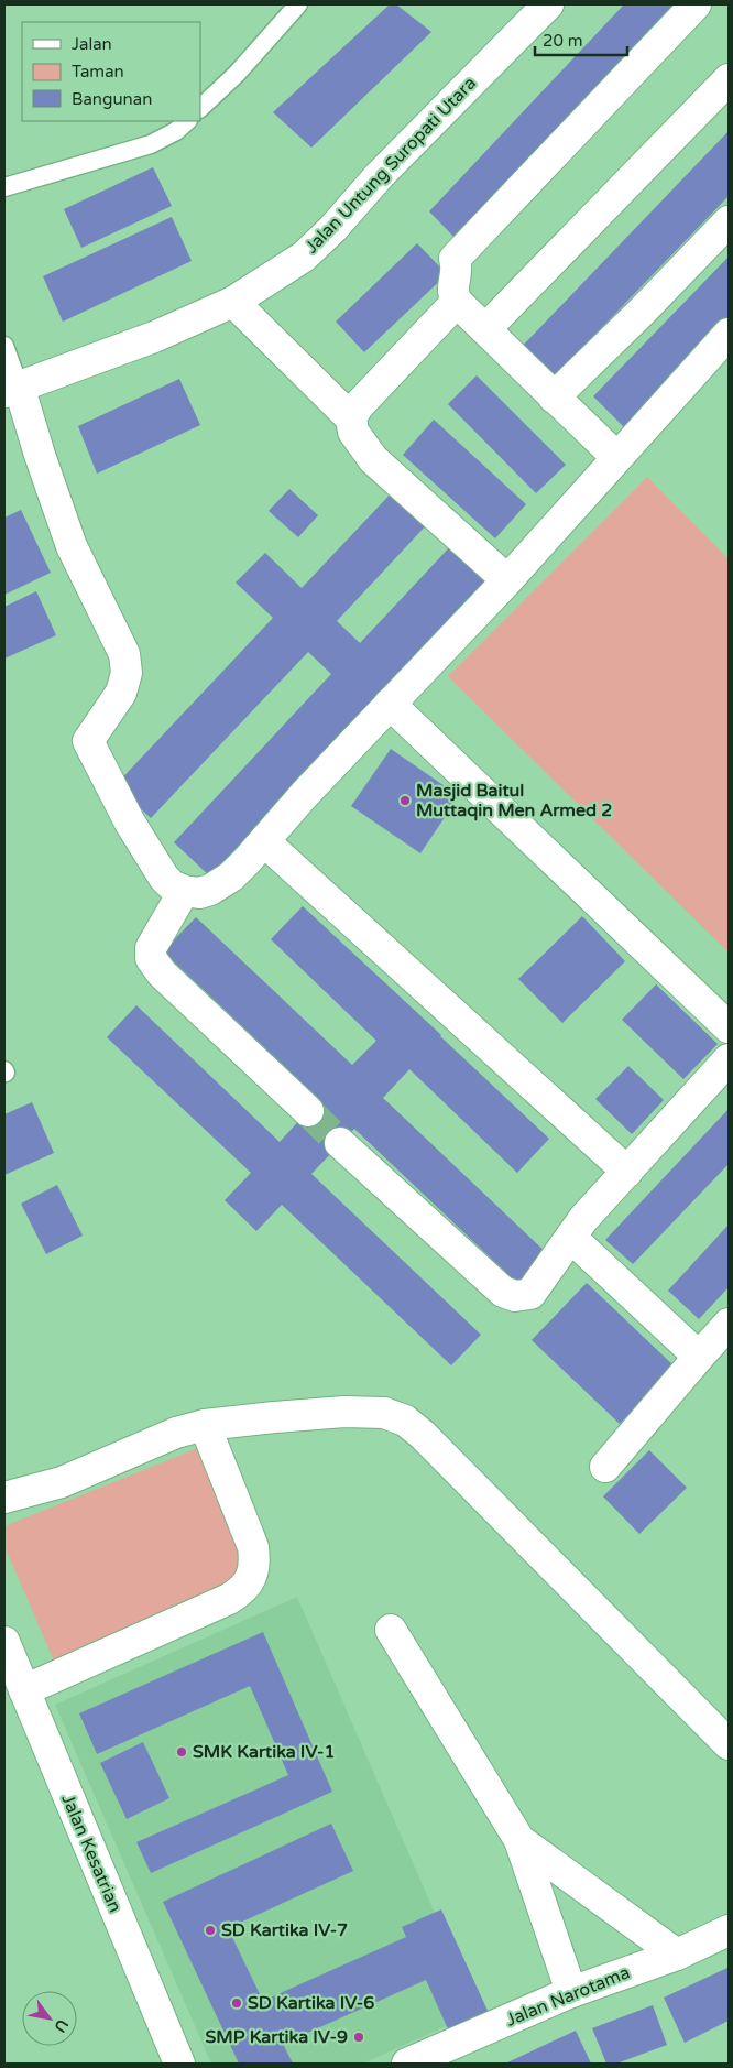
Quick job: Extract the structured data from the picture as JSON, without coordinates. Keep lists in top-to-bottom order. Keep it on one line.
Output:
{"streets":{"street":["Jalan Untung Suropati Utara","Jalan Kesatrian","Jalan Narotama"]},"places":["Masjid Baitul Muttaqin Men Armed 2","SMK Kartika IV-1","SD Kartika IV-7","SD Kartika IV-6","SMP Kartika IV-9"],"legend":["Jalan","Taman","Bangunan"],"scale_bar":"20 m","north":"bottom right"}
